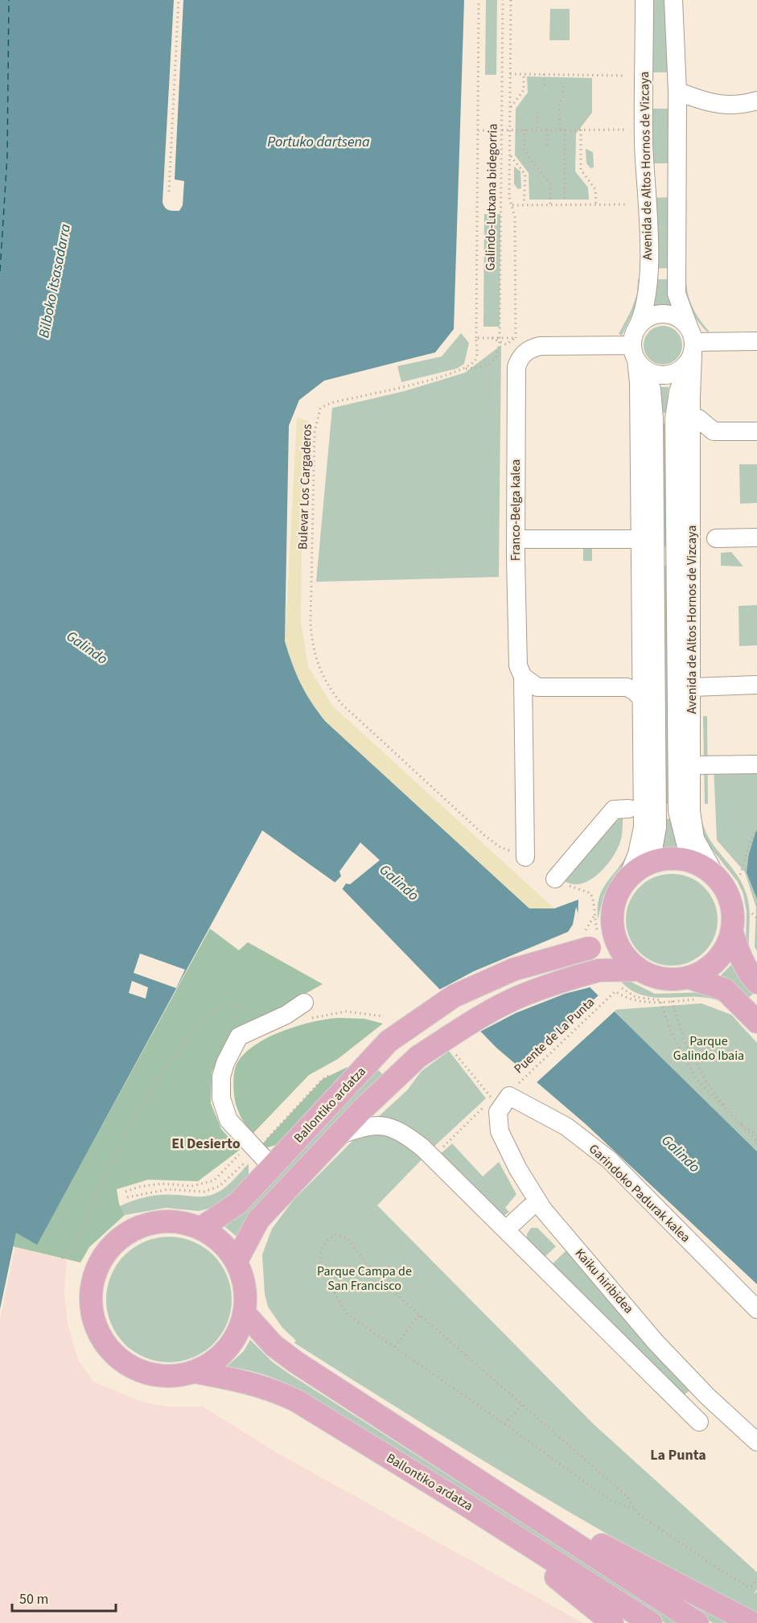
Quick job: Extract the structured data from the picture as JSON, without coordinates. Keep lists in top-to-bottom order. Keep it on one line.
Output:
{"streets":{"main road":["Ballontiko ardatza"],"street":["Avenida de Altos Hornos de Vizcaya","Franco-Belga kalea","Garindoko Padurak kalea","Kaiku hiribidea"],"path":["Galindo-Lutxana bidegorria","Bulevar Los Cargaderos","Puente de La Punta"]},"crossings":[["Avenida de Altos Hornos de Vizcaya","Franco-Belga kalea"],["Avenida de Altos Hornos de Vizcaya","Ballontiko ardatza"],["Galindo-Lutxana bidegorria","Bulevar Los Cargaderos"],["Bulevar Los Cargaderos","Franco-Belga kalea"],["Puente de La Punta","Garindoko Padurak kalea"],["Puente de La Punta","Kaiku hiribidea"],["Garindoko Padurak kalea","Kaiku hiribidea"]],"districts":["El Desierto","La Punta"],"water":["Portuko dartsena","Bilboko itsasadarra","Galindo"],"parks":["Parque Galindo Ibaia","Parque Campa de San Francisco"],"scale_bar":"50 m"}
